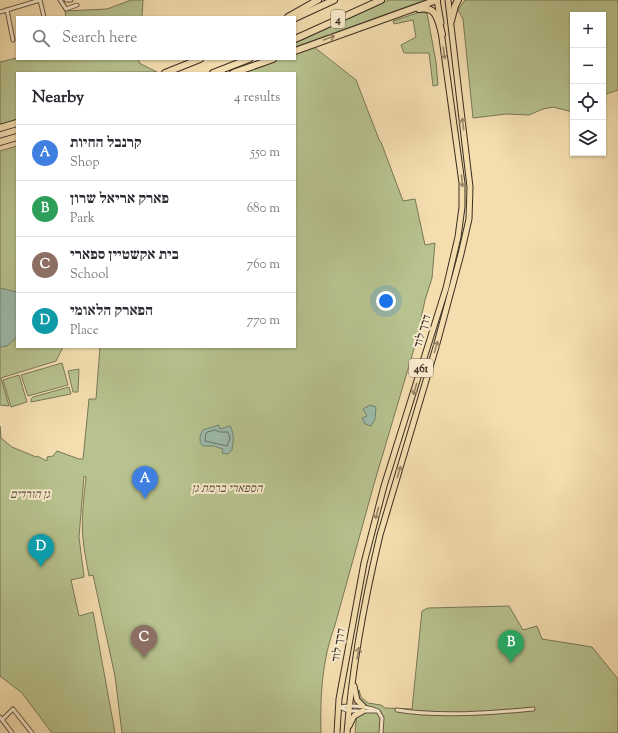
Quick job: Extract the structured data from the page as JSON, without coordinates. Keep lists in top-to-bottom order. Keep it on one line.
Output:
{"streets":{"highway":["4"],"main road":["דרך לוד","461"]},"parks":["הספארי ברמת גן","גן הורדים"],"page":{"map_buttons":["+","−"],"search":"Search here","heading":["Nearby","4 results"],"list":[{"mark":"A","name":"קרנבל החיות","note":"Shop","value":"550 m"},{"mark":"B","name":"פארק אריאל שרון","note":"Park","value":"680 m"},{"mark":"C","name":"בית אקשטיין ספארי","note":"School","value":"760 m"},{"mark":"D","name":"הפארק הלאומי","note":"Place","value":"770 m"}],"pins":["A","D","C","B"]}}
